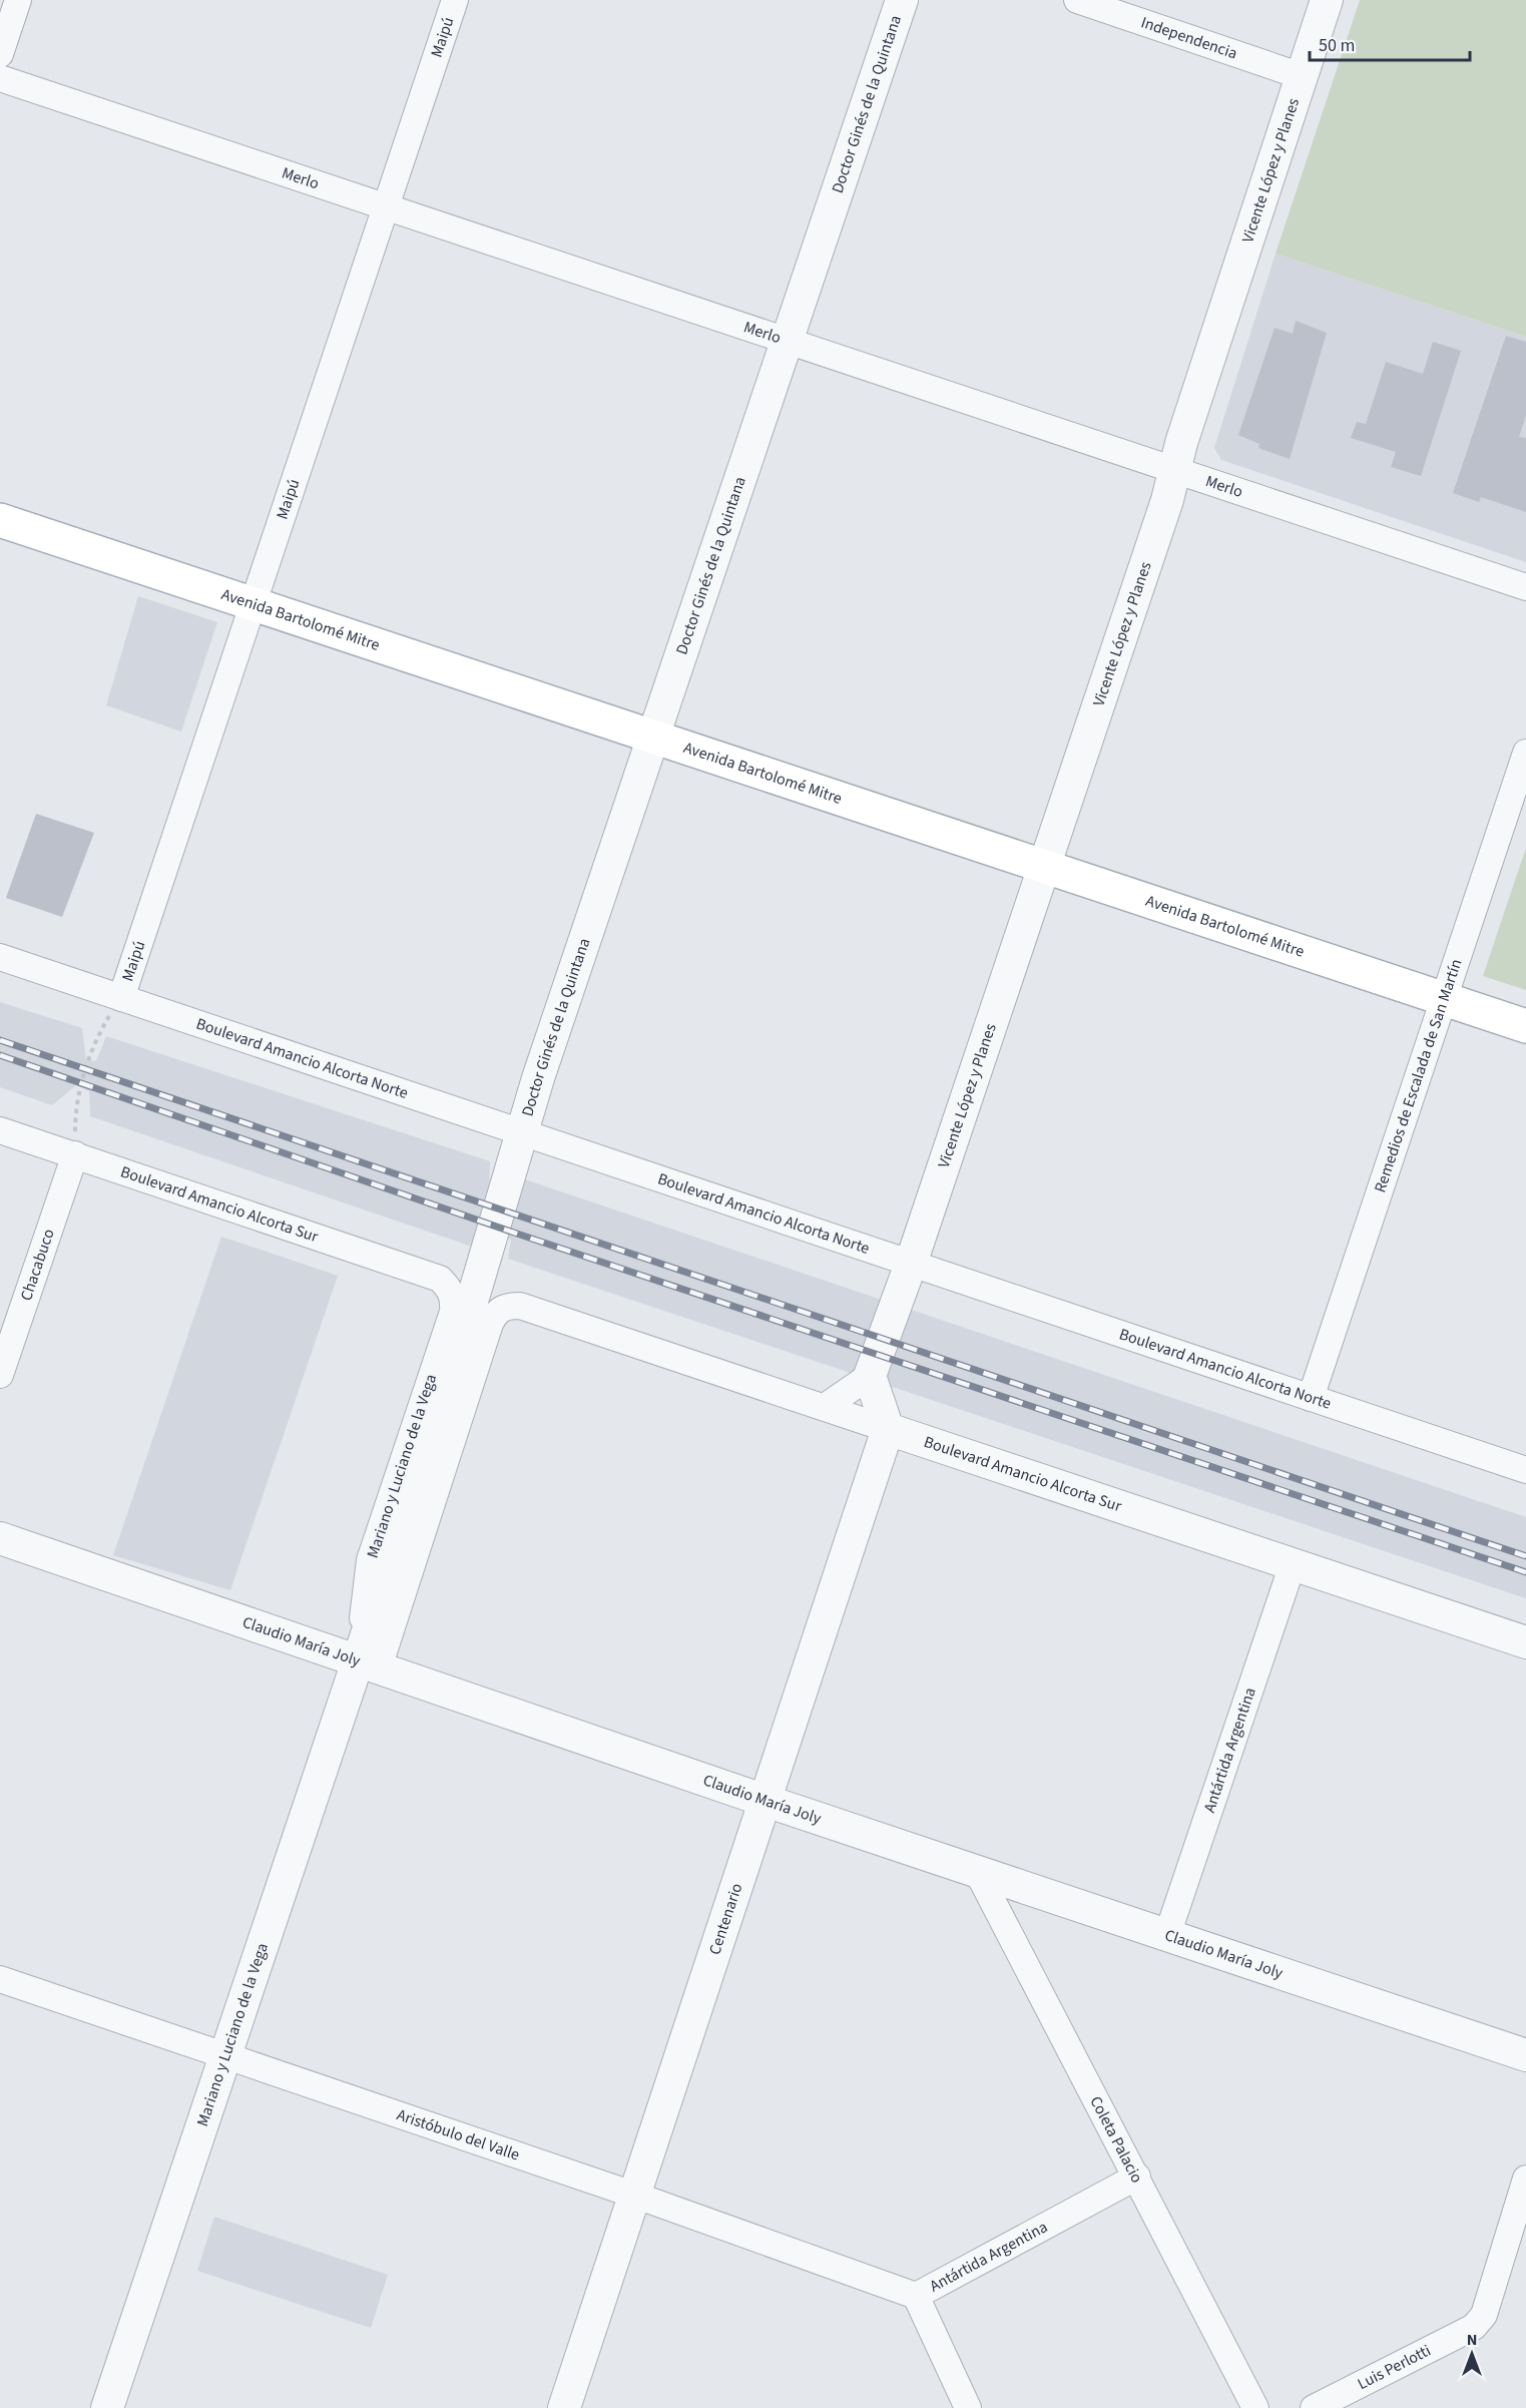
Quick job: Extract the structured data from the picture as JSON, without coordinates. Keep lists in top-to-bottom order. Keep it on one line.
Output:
{"streets":{"main road":["Avenida Bartolomé Mitre"],"street":["Maipú","Independencia","Doctor Ginés de la Quintana","Vicente López y Planes","Merlo","Boulevard Amancio Alcorta Norte","Remedios de Escalada de San Martín","Boulevard Amancio Alcorta Sur","Chacabuco","Mariano y Luciano de la Vega","Claudio María Joly","Antártida Argentina","Centenario","Aristóbulo del Valle","Coleta Palacio","Luis Perlotti"]},"crossings":[["Maipú","Merlo"],["Maipú","Avenida Bartolomé Mitre"],["Maipú","Boulevard Amancio Alcorta Norte"],["Independencia","Vicente López y Planes"],["Doctor Ginés de la Quintana","Merlo"],["Doctor Ginés de la Quintana","Avenida Bartolomé Mitre"],["Doctor Ginés de la Quintana","Boulevard Amancio Alcorta Norte"],["Doctor Ginés de la Quintana","Mariano y Luciano de la Vega"],["Vicente López y Planes","Merlo"],["Vicente López y Planes","Avenida Bartolomé Mitre"],["Vicente López y Planes","Boulevard Amancio Alcorta Norte"],["Avenida Bartolomé Mitre","Remedios de Escalada de San Martín"],["Boulevard Amancio Alcorta Norte","Remedios de Escalada de San Martín"],["Boulevard Amancio Alcorta Sur","Chacabuco"],["Boulevard Amancio Alcorta Sur","Mariano y Luciano de la Vega"],["Boulevard Amancio Alcorta Sur","Antártida Argentina"],["Boulevard Amancio Alcorta Sur","Centenario"],["Mariano y Luciano de la Vega","Claudio María Joly"],["Mariano y Luciano de la Vega","Aristóbulo del Valle"],["Claudio María Joly","Antártida Argentina"],["Claudio María Joly","Centenario"],["Claudio María Joly","Coleta Palacio"],["Antártida Argentina","Aristóbulo del Valle"],["Antártida Argentina","Coleta Palacio"],["Centenario","Aristóbulo del Valle"]],"scale_bar":"50 m","north":"top"}
